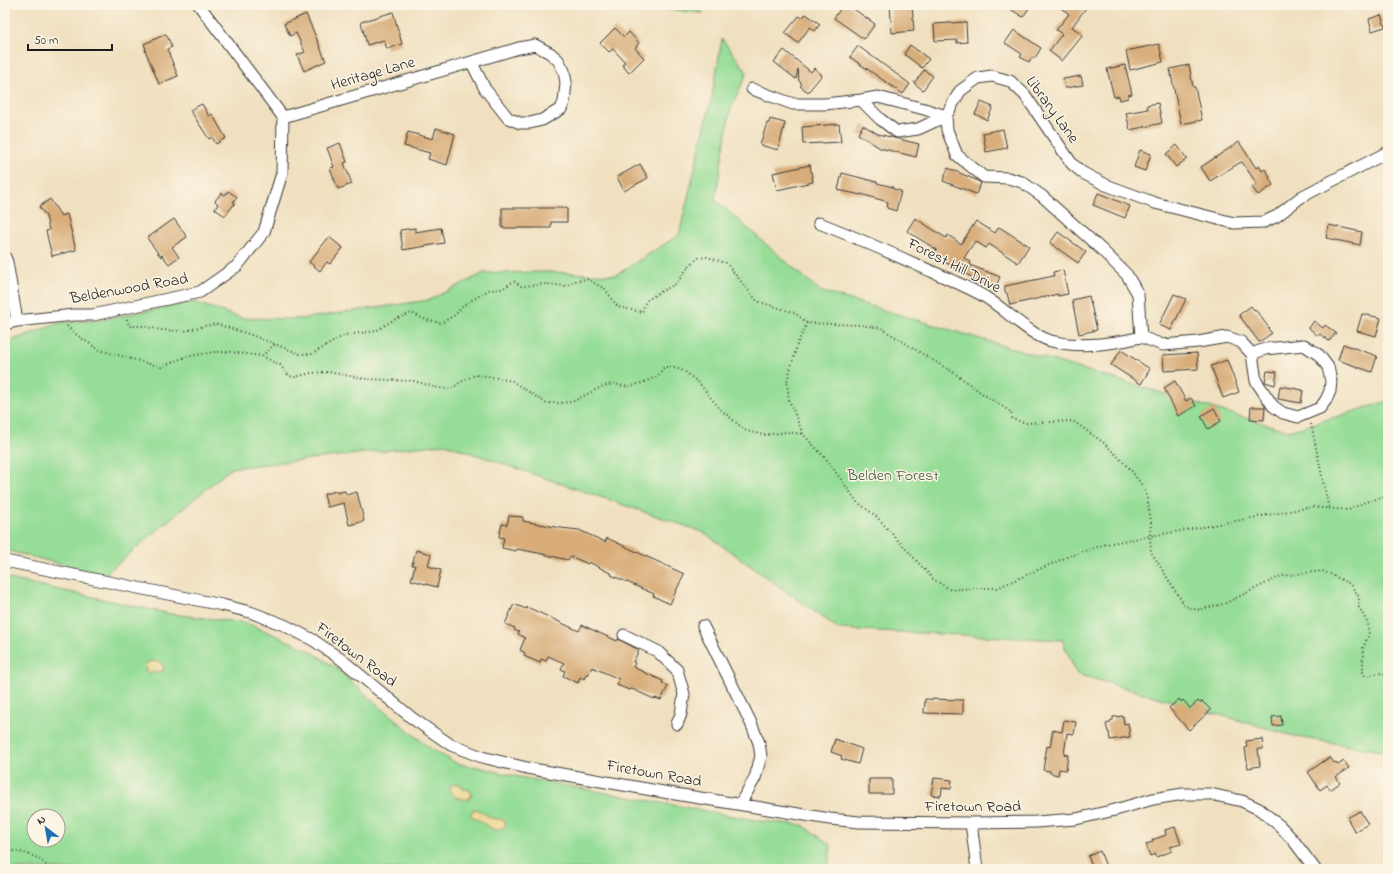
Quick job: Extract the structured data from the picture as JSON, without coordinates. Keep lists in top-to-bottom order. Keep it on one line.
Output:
{"streets":{"street":["Heritage Lane","Library Lane","Forest Hill Drive","Beldenwood Road","Firetown Road"]},"crossings":[["Heritage Lane","Beldenwood Road"]],"parks":["Belden Forest"],"scale_bar":"50 m","north":"top left"}
